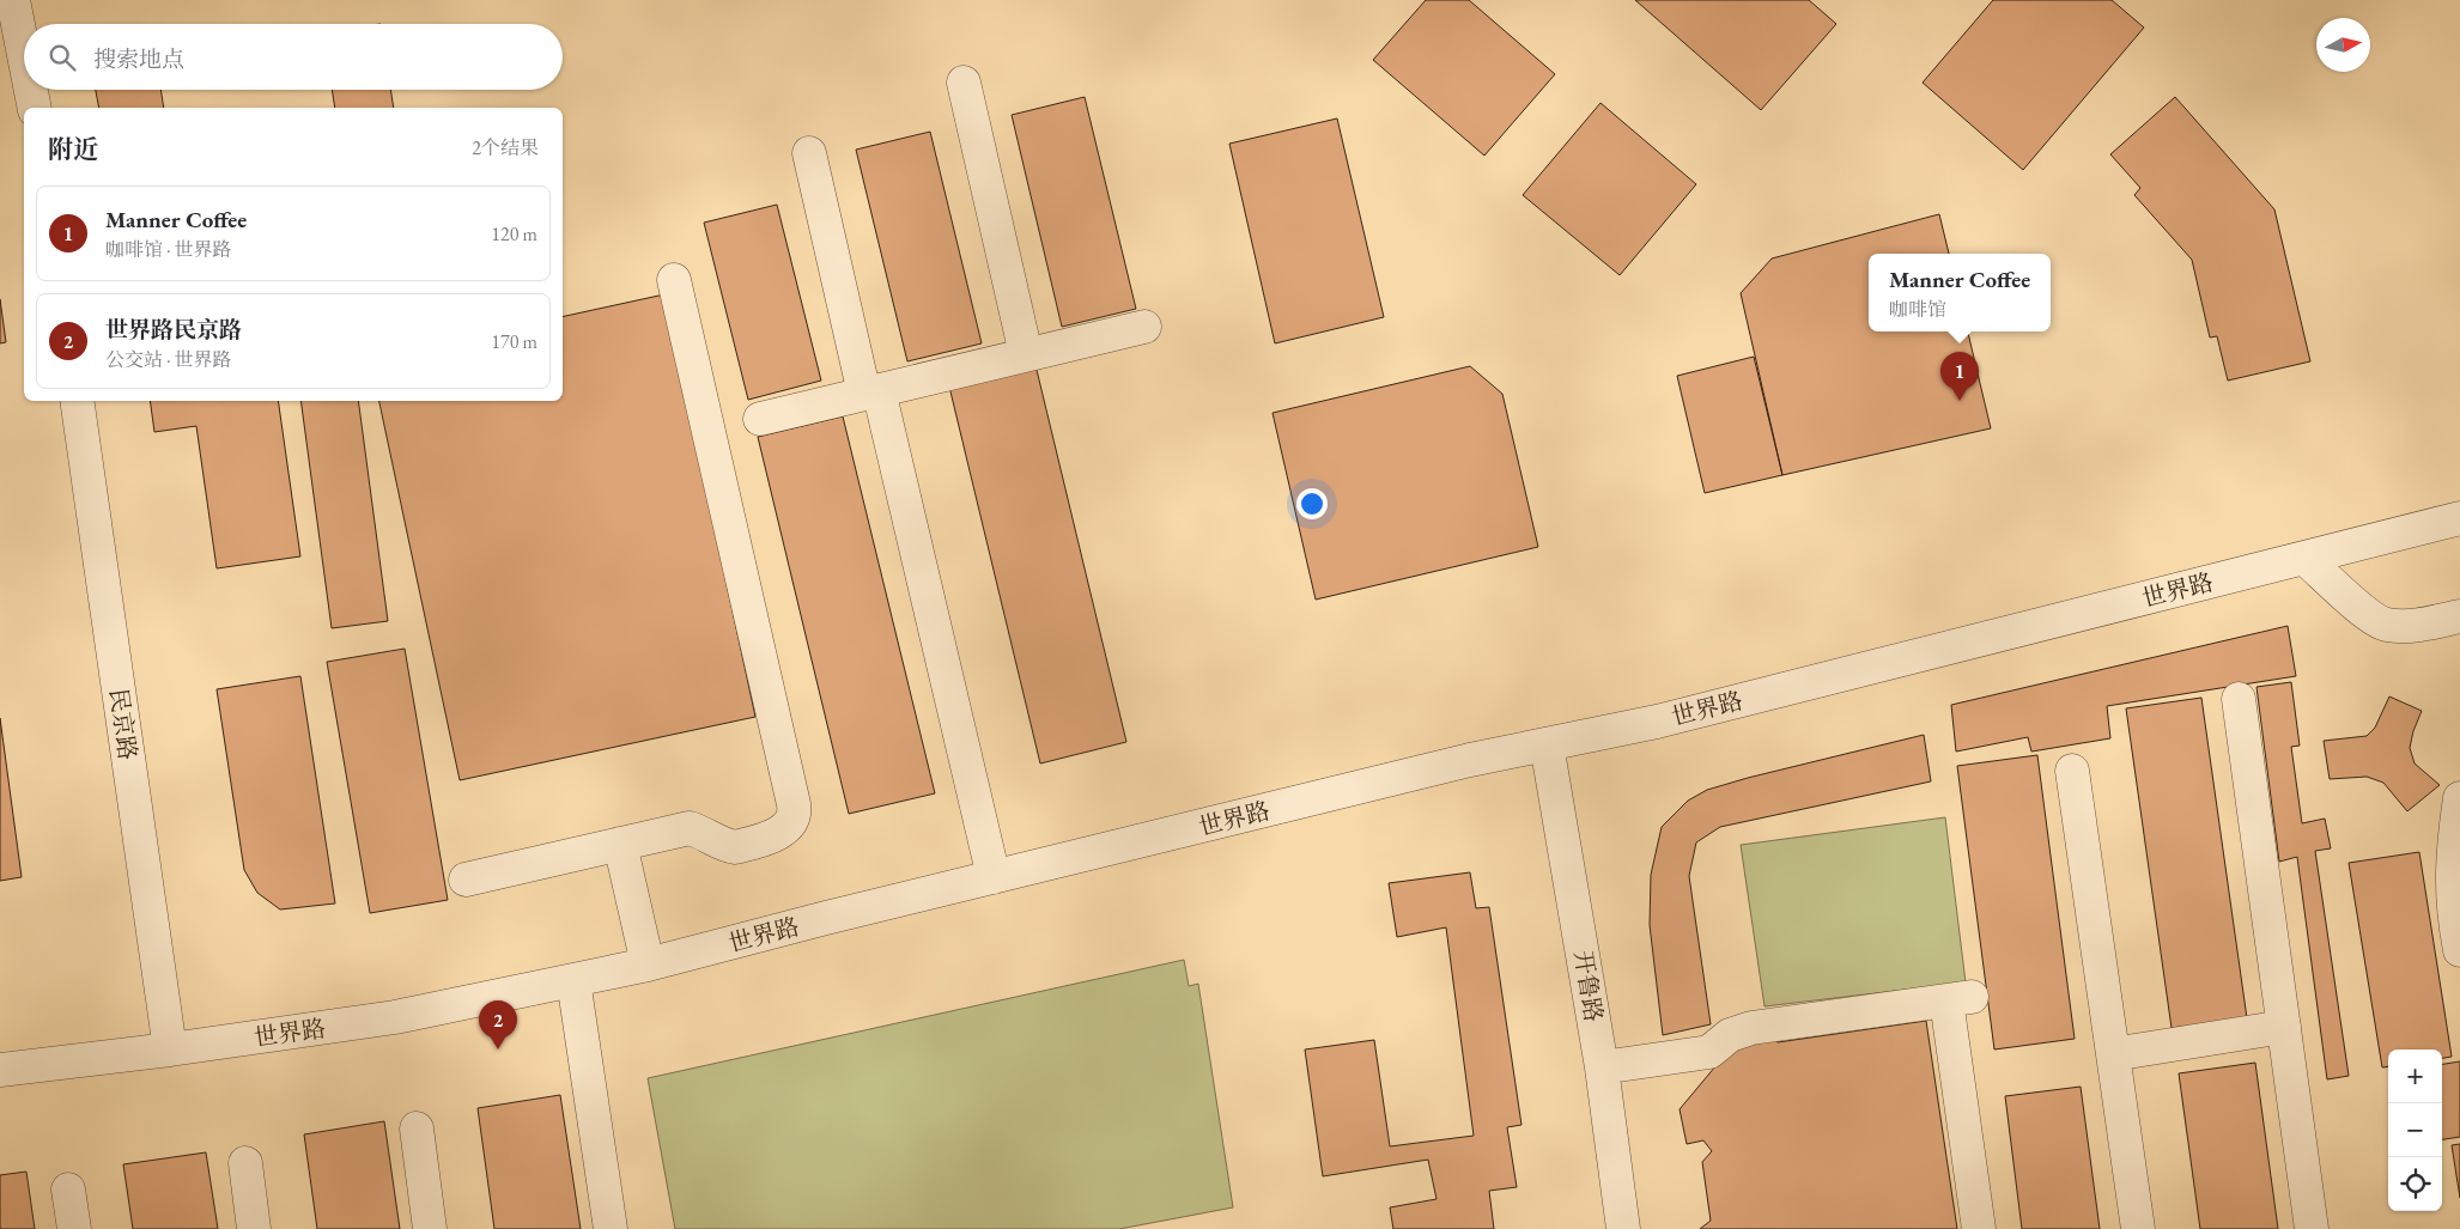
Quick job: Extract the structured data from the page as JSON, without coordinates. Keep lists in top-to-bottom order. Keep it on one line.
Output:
{"streets":{"street":["世界路","民京路","开鲁路"]},"crossings":[["世界路","民京路"],["世界路","开鲁路"]],"north":"right","page":{"search":"搜索地点","heading":["附近","2个结果"],"list":[{"mark":"1","name":"Manner Coffee","note":"咖啡馆 · 世界路","value":"120 m"},{"mark":"2","name":"世界路民京路","note":"公交站 · 世界路","value":"170 m"}],"popup":["Manner Coffee","咖啡馆"],"pins":["1","2"],"map_buttons":["+","−"]}}
